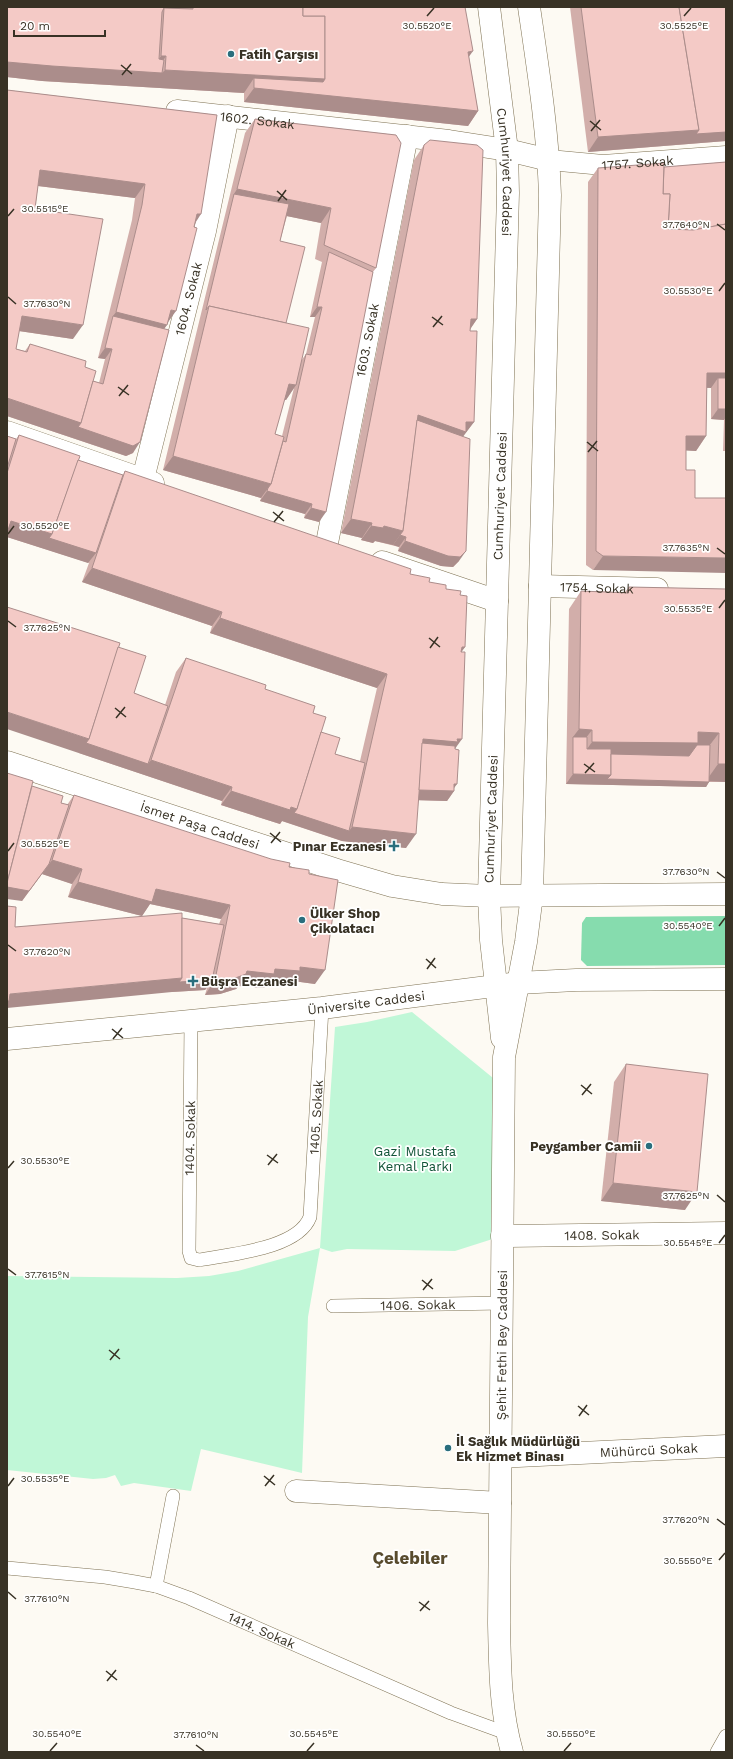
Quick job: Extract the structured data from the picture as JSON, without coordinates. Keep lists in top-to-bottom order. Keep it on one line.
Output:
{"streets":{"street":["1602. Sokak","1757. Sokak","Cumhuriyet Caddesi","1604. Sokak","1603. Sokak","1754. Sokak","İsmet Paşa Caddesi","Üniversite Caddesi","1408. Sokak","Şehit Fethi Bey Caddesi","Mühürcü Sokak"],"lane":["1405. Sokak","1404. Sokak","1406. Sokak","1414. Sokak"]},"crossings":[["1602. Sokak","1757. Sokak"],["1602. Sokak","Cumhuriyet Caddesi"],["1602. Sokak","1604. Sokak"],["1602. Sokak","1603. Sokak"],["Cumhuriyet Caddesi","İsmet Paşa Caddesi"],["Cumhuriyet Caddesi","Üniversite Caddesi"],["Cumhuriyet Caddesi","Şehit Fethi Bey Caddesi"],["Üniversite Caddesi","1405. Sokak"],["Üniversite Caddesi","1404. Sokak"],["Üniversite Caddesi","Şehit Fethi Bey Caddesi"],["1405. Sokak","1404. Sokak"],["1408. Sokak","Şehit Fethi Bey Caddesi"],["1406. Sokak","Şehit Fethi Bey Caddesi"],["Şehit Fethi Bey Caddesi","Mühürcü Sokak"],["Şehit Fethi Bey Caddesi","1414. Sokak"]],"districts":["Çelebiler"],"parks":["Gazi Mustafa Kemal Parkı"],"places":{"other":["Fatih Çarşısı","Ülker Shop Çikolatacı","Peygamber Camii","İl Sağlık Müdürlüğü Ek Hizmet Binası"],"health":["Pınar Eczanesi","Büşra Eczanesi"]},"scale_bar":"20 m","coordinates":["30.5520°E","30.5525°E","30.5515°E","37.7640°N","30.5530°E","37.7630°N","37.7635°N","30.5535°E","37.7625°N","30.5540°E","37.7620°N","30.5545°E","37.7615°N","30.5550°E","37.7610°N"]}
